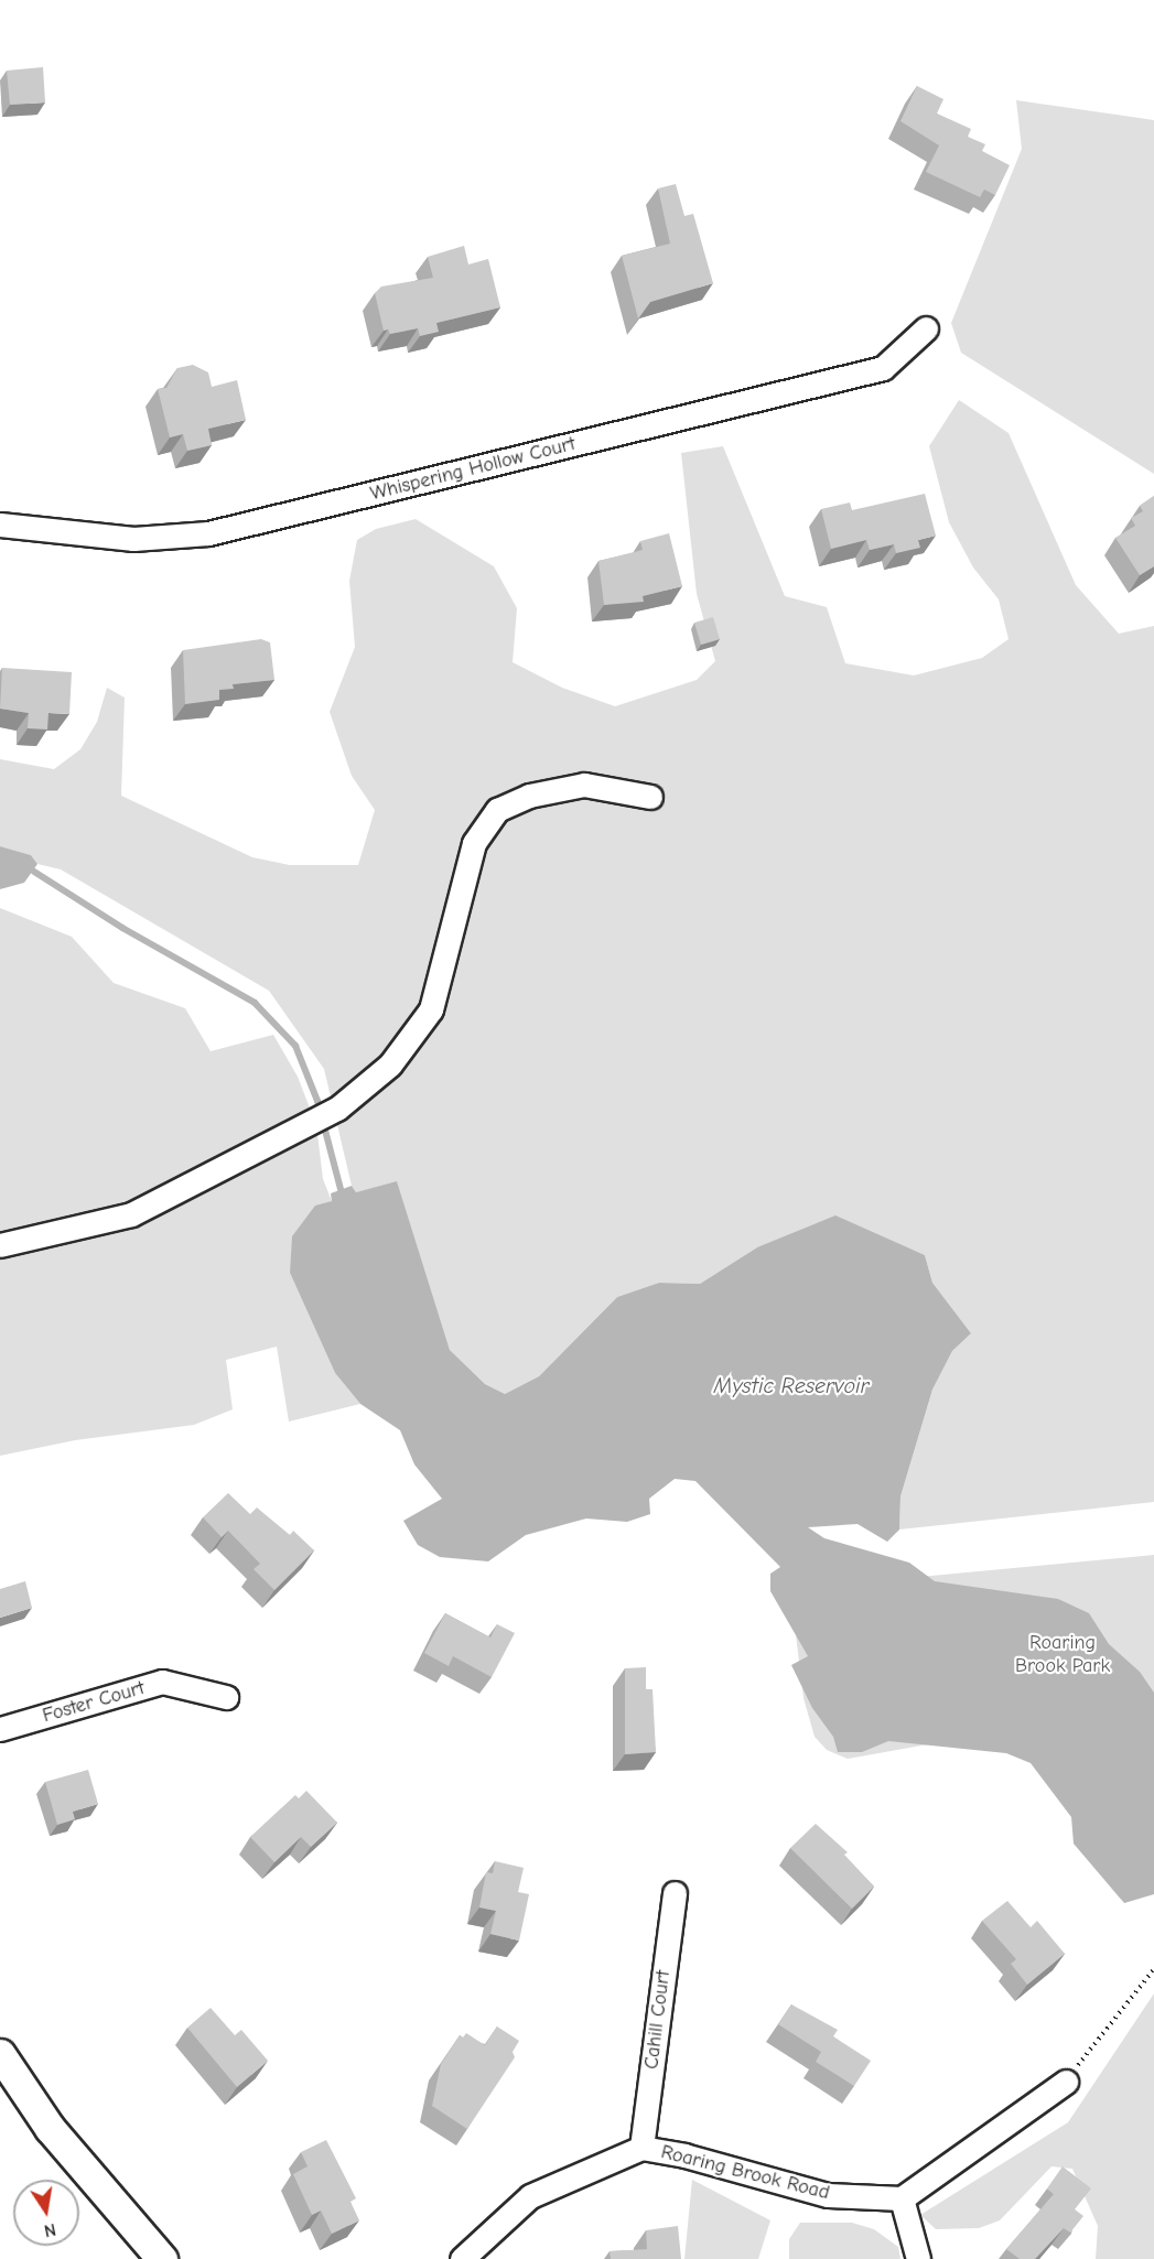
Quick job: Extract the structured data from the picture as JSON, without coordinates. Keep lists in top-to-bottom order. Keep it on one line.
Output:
{"streets":{"street":["Whispering Hollow Court","Foster Court","Cahill Court","Roaring Brook Road"]},"crossings":[["Cahill Court","Roaring Brook Road"]],"water":["Mystic Reservoir"],"parks":["Roaring Brook Park"],"north":"bottom"}
